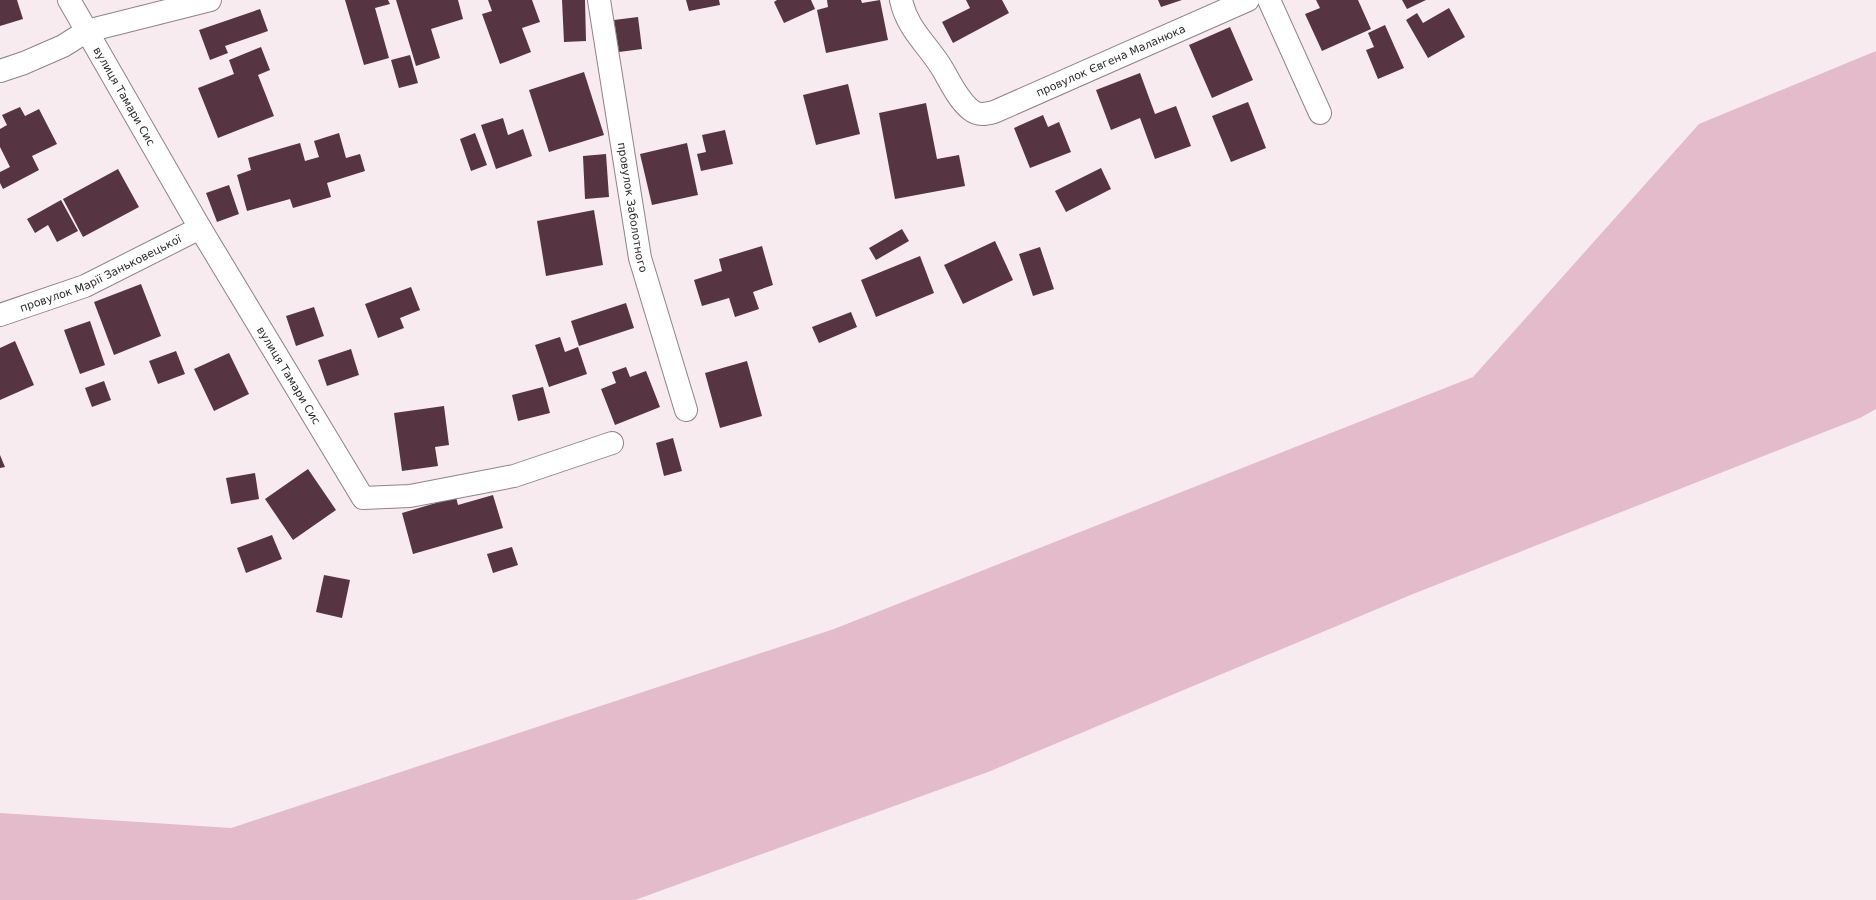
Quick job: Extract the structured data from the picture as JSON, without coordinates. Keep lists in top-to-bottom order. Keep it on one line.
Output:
{"streets":{"street":["провулок Євгена Маланюка","вулиця Тамари Сис","провулок Заболотного","провулок Марії Заньковецької"]},"crossings":[["вулиця Тамари Сис","провулок Марії Заньковецької"]]}
